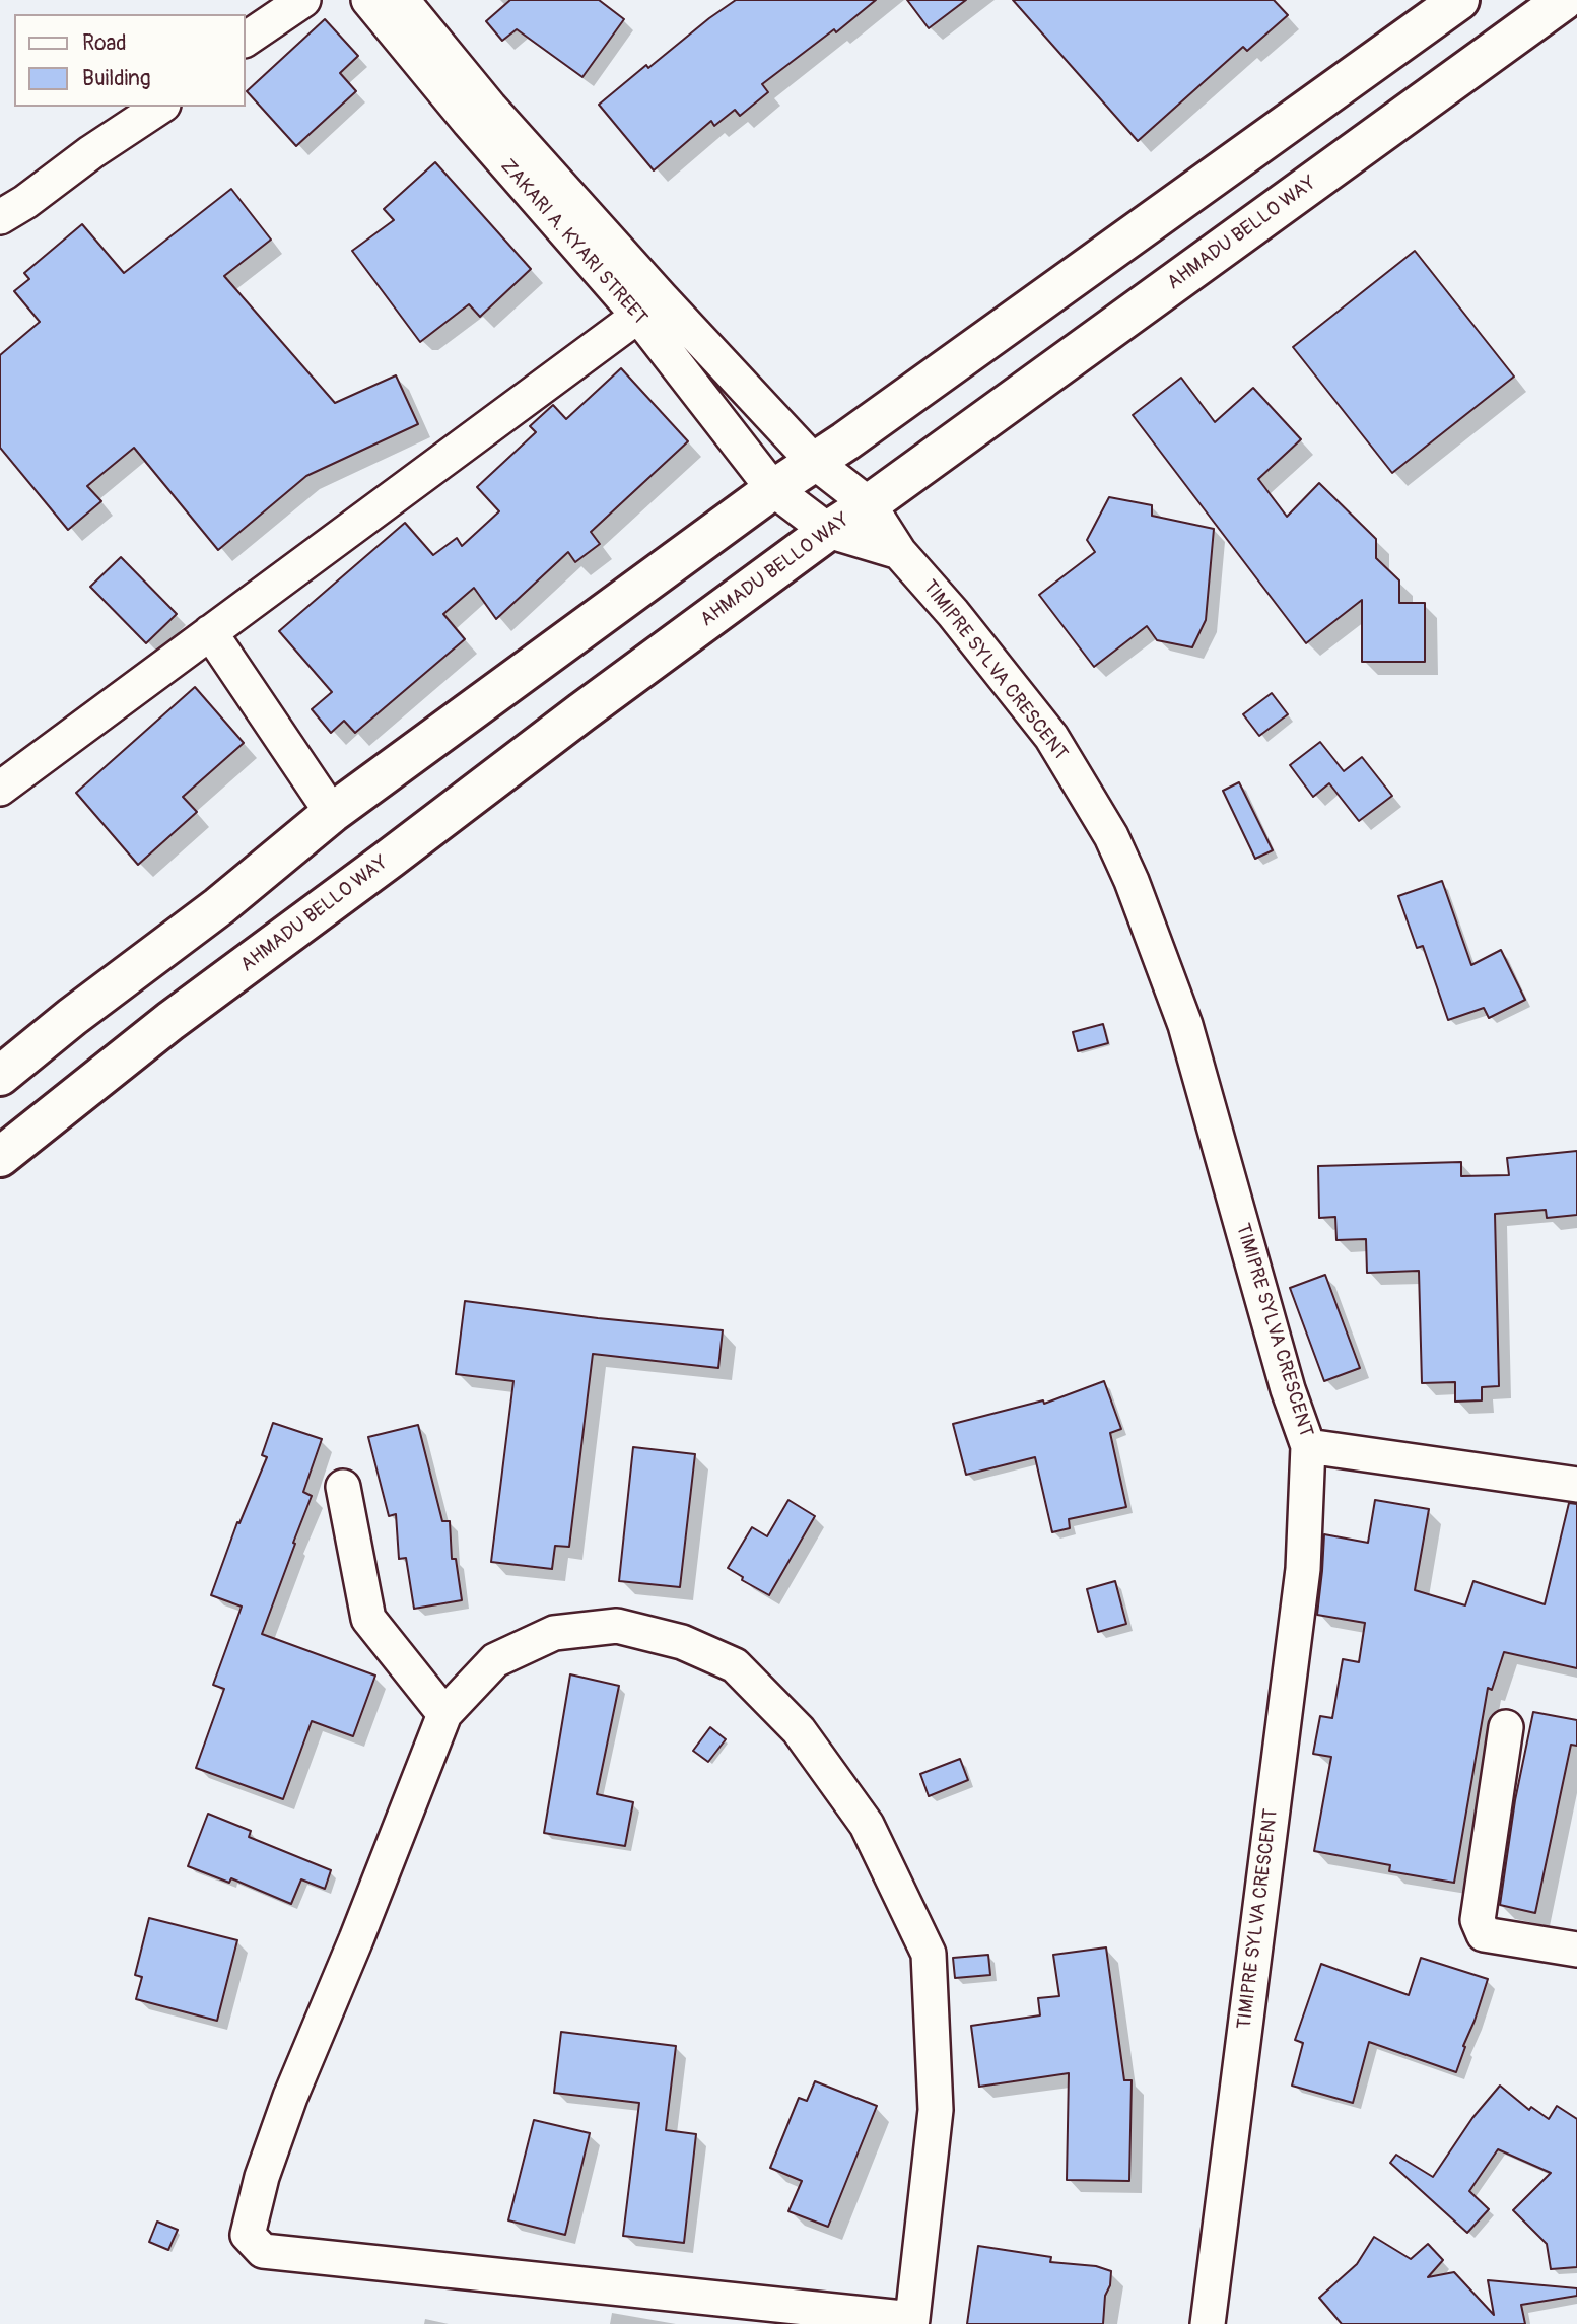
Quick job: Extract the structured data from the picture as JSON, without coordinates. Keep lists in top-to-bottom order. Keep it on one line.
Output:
{"streets":{"main road":["AHMADU BELLO WAY"],"street":["ZAKARI A. KYARI STREET","TIMIPRE SYLVA CRESCENT"]},"crossings":[["AHMADU BELLO WAY","TIMIPRE SYLVA CRESCENT"],["ZAKARI A. KYARI STREET","TIMIPRE SYLVA CRESCENT"]],"legend":["Road","Building"]}
